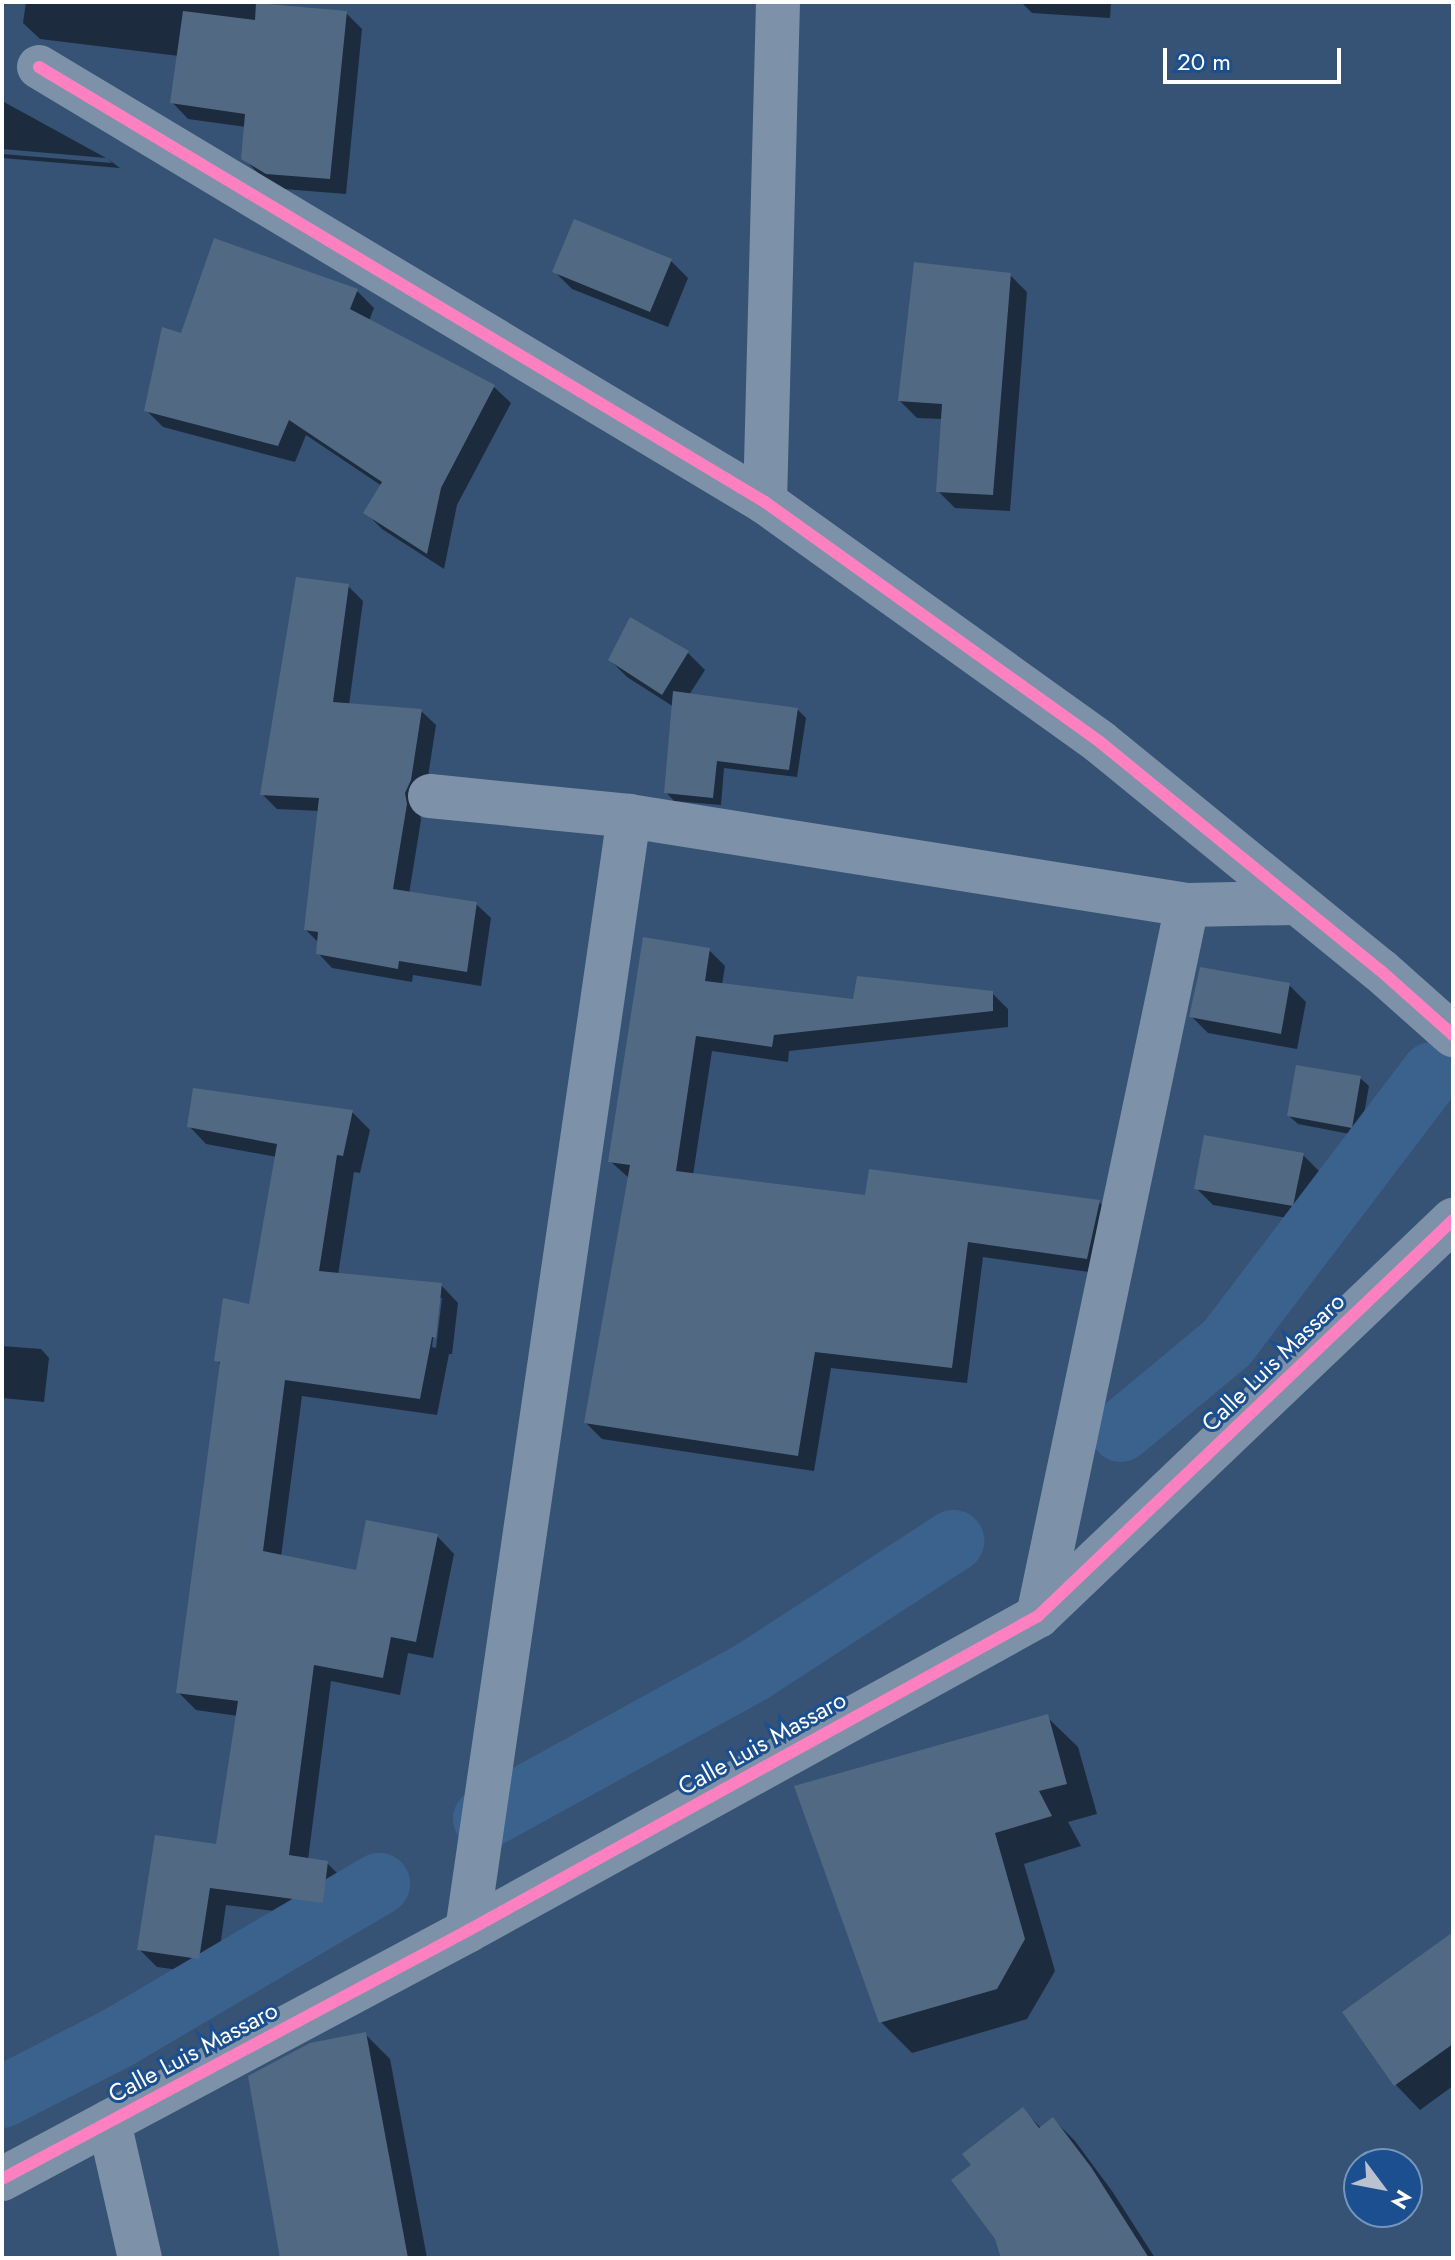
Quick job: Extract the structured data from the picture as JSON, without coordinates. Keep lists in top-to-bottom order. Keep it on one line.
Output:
{"streets":{"street":["Calle Luis Massaro"]},"scale_bar":"20 m","north":"bottom right"}
